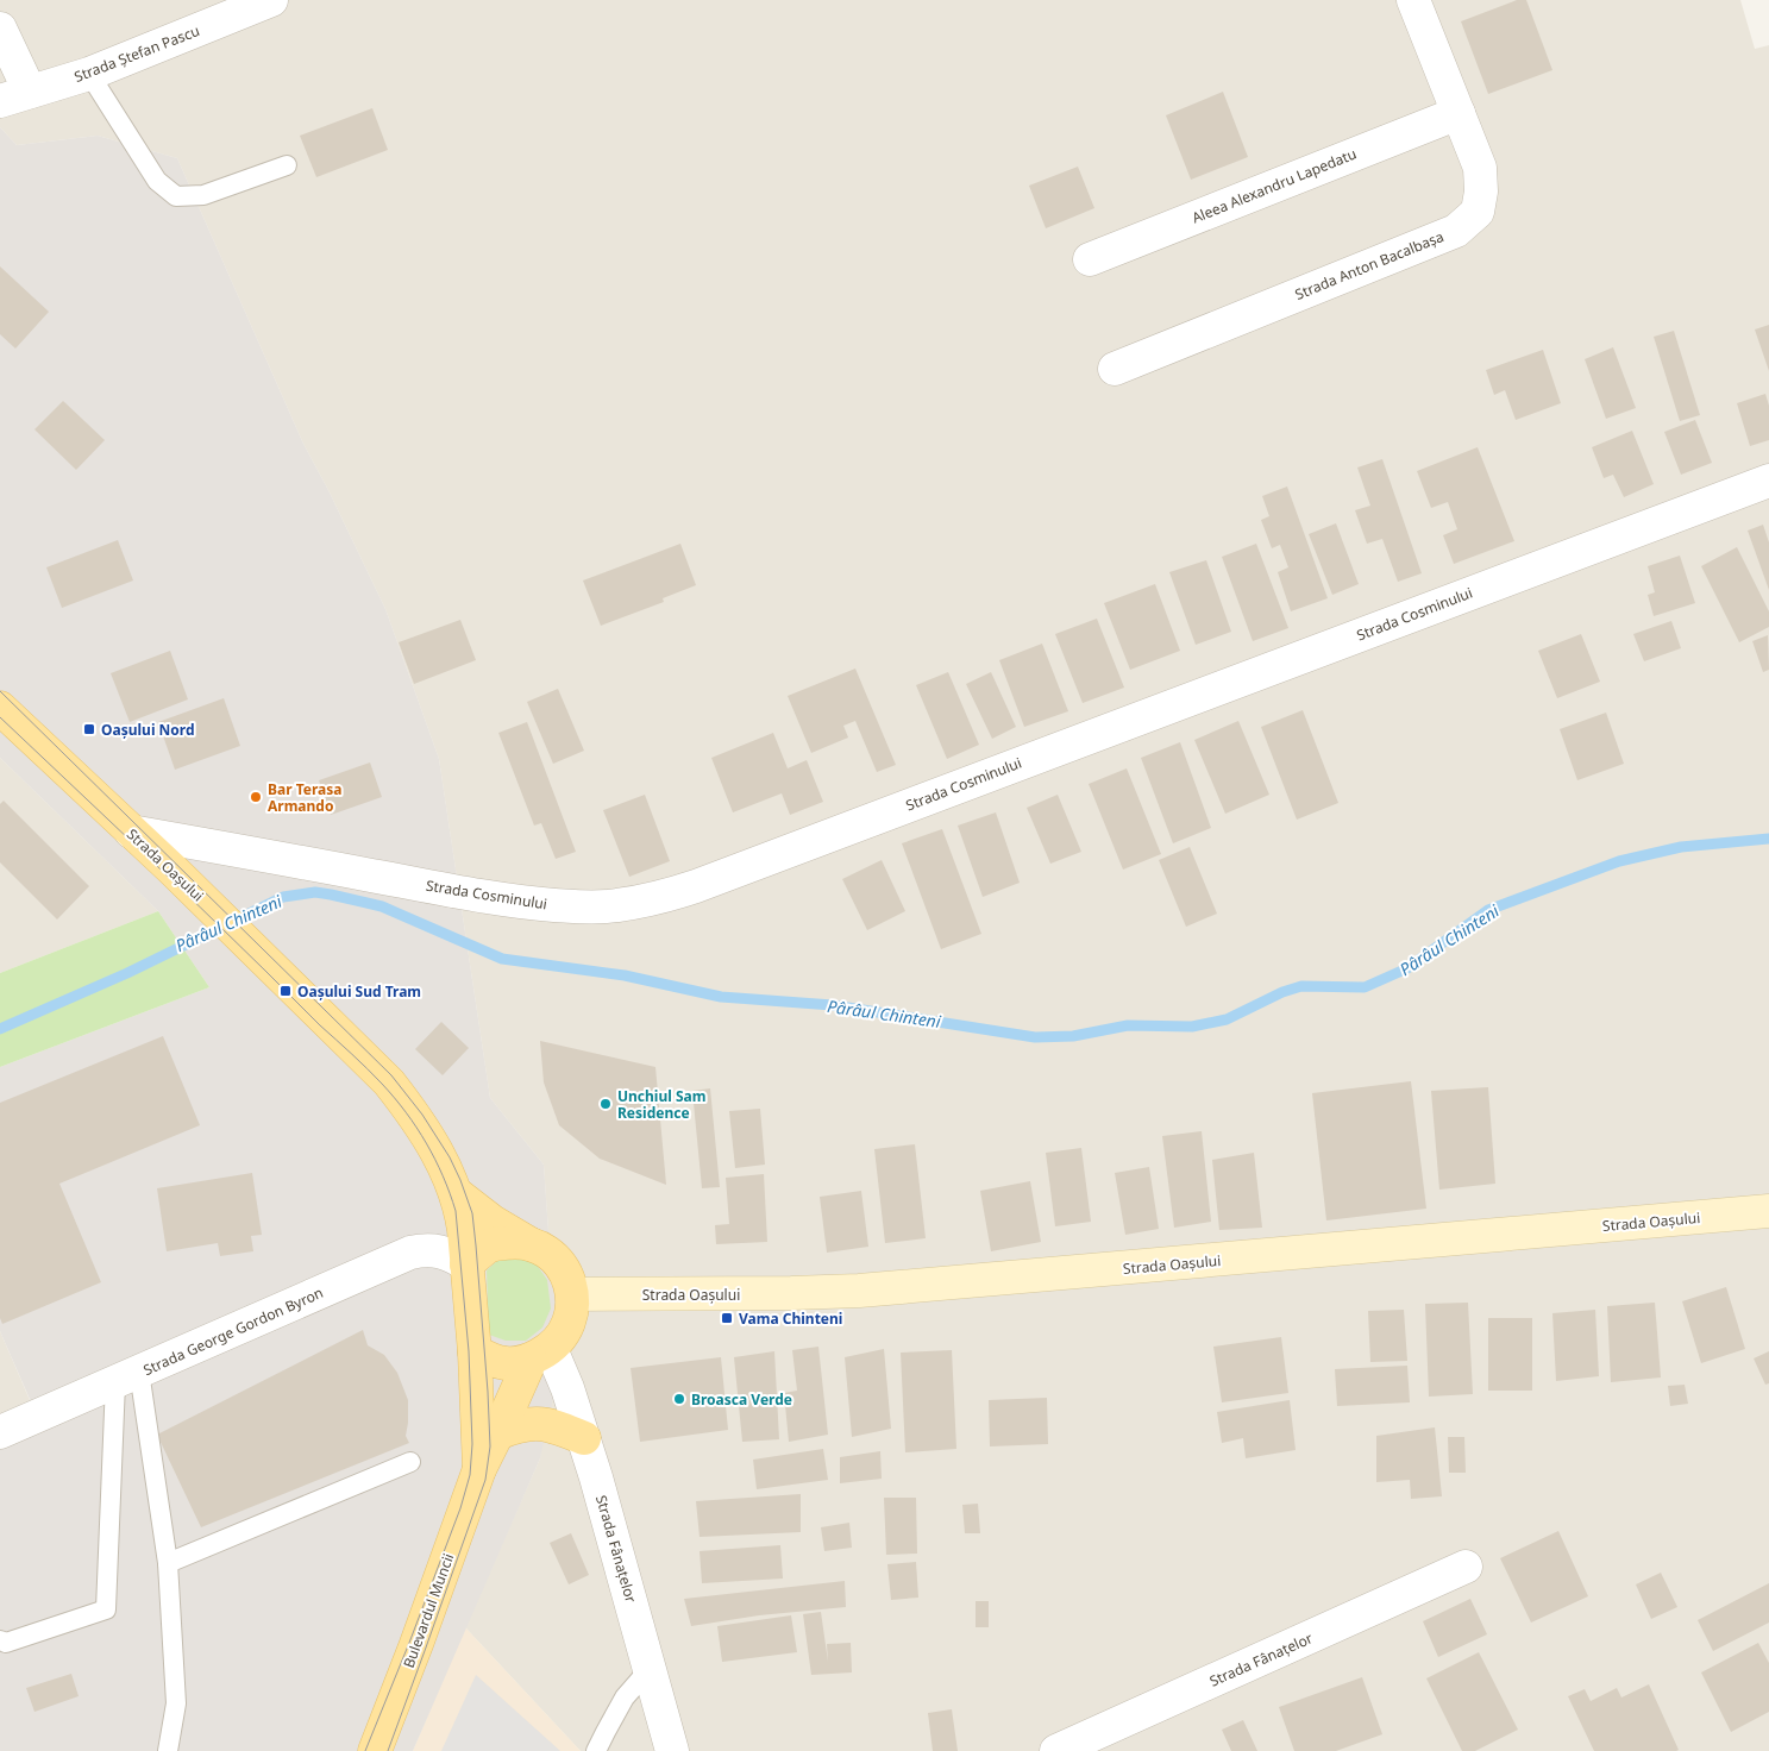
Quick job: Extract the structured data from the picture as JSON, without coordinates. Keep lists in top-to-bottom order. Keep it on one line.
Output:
{"streets":{"main road":["Strada Oașului","Bulevardul Muncii"],"street":["Strada Ștefan Pascu","Aleea Alexandru Lapedatu","Strada Anton Bacalbașa","Strada Cosminului","Strada George Gordon Byron","Strada Fânațelor"]},"crossings":[["Aleea Alexandru Lapedatu","Strada Anton Bacalbașa"],["Strada Cosminului","Strada Oașului"],["Strada Oașului","Strada George Gordon Byron"],["Strada Oașului","Strada Fânațelor"],["Strada Oașului","Bulevardul Muncii"],["Strada George Gordon Byron","Strada Fânațelor"],["Strada George Gordon Byron","Bulevardul Muncii"],["Strada Fânațelor","Bulevardul Muncii"]],"water":["Pârâul Chinteni"],"places":{"transit":["Oașului Nord","Oașului Sud Tram","Vama Chinteni"],"other":["Bar Terasa Armando","Unchiul Sam Residence","Broasca Verde"]}}
